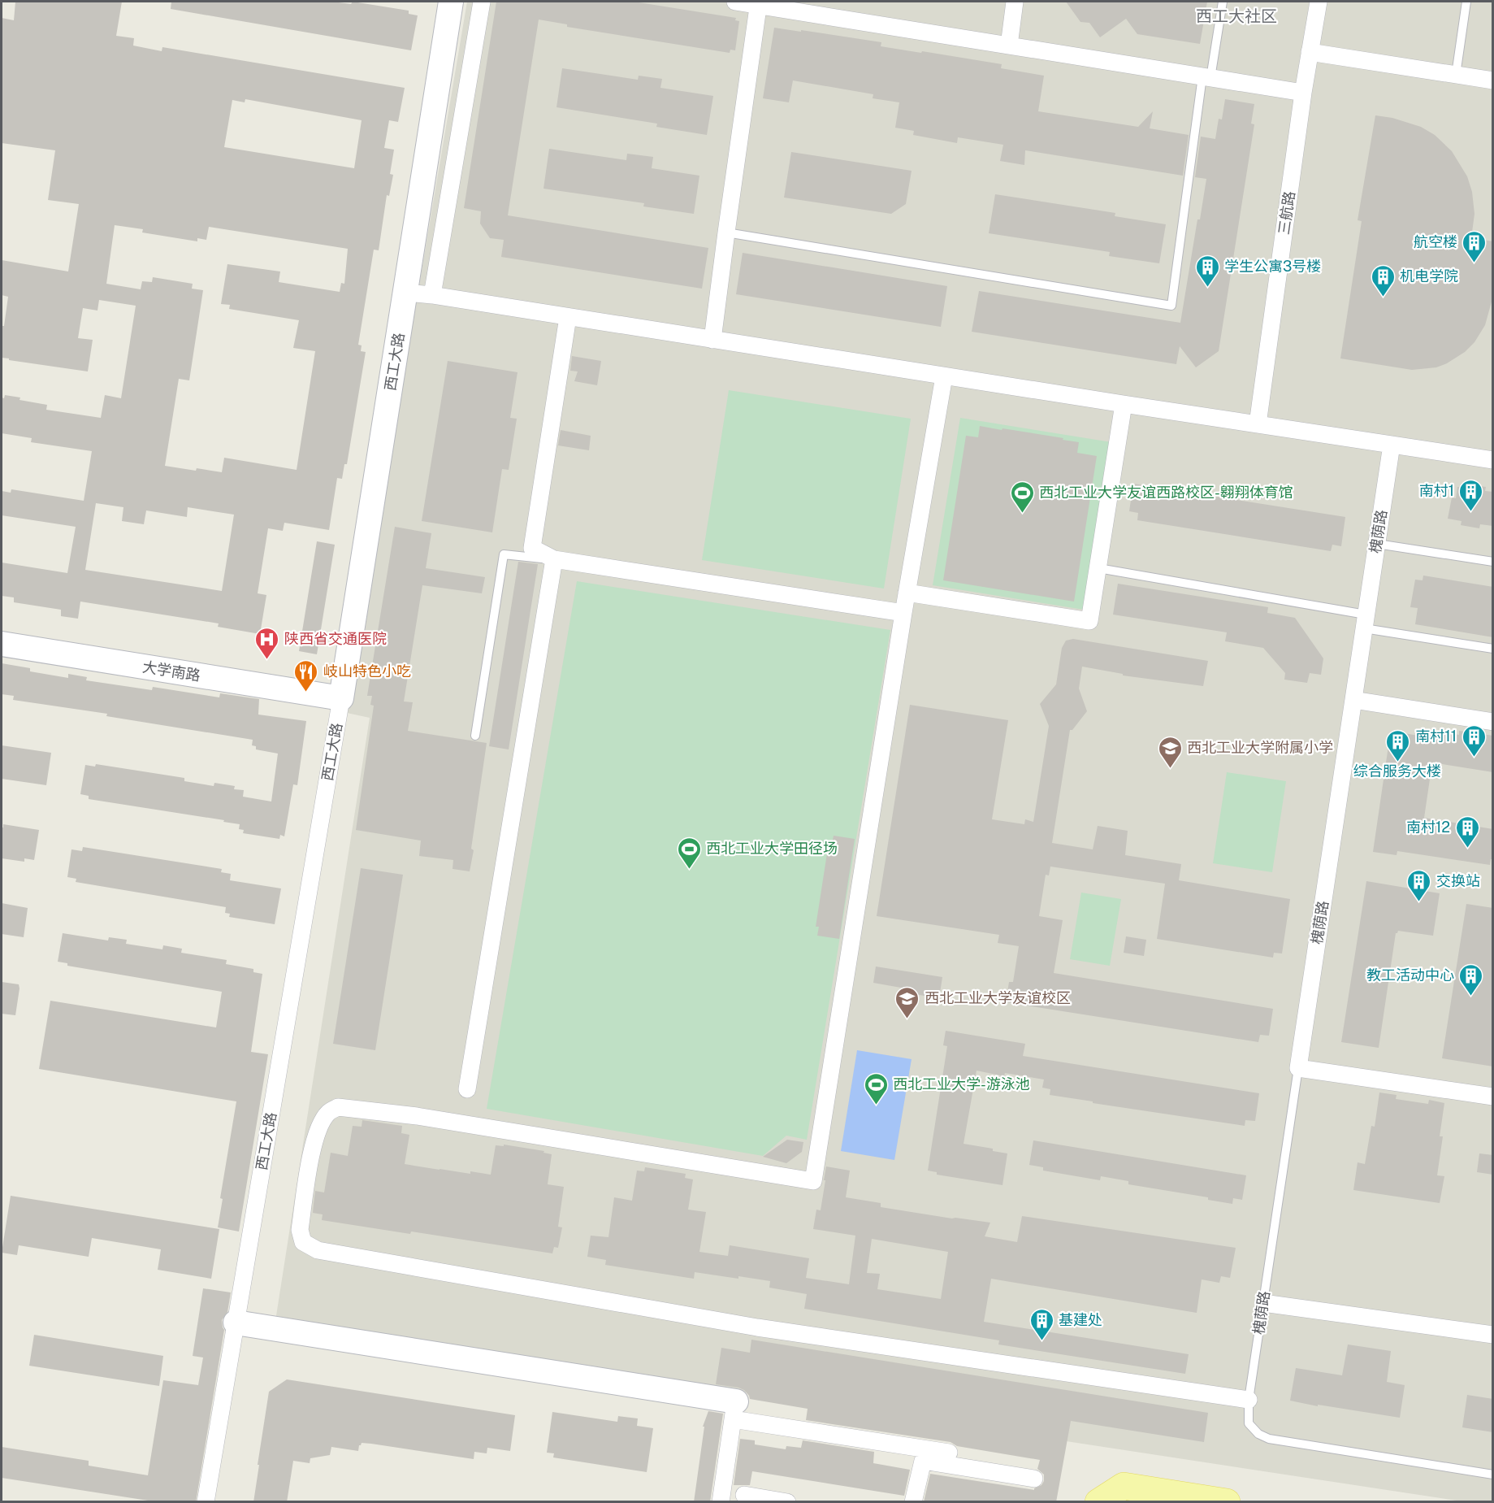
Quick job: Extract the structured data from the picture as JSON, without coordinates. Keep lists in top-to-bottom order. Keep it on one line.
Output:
{"streets":{"street":["三航路","西工大路","槐荫路","大学南路"]},"crossings":[["西工大路","大学南路"]],"districts":["西工大社区"],"places":{"building":["航空楼","学生公寓3号楼","机电学院","南村1","南村11","综合服务大楼","南村12","交换站","教工活动中心","基建处"],"sports":["西北工业大学友谊西路校区-翱翔体育馆","西北工业大学田径场","西北工业大学-游泳池"],"hospital":["陕西省交通医院"],"restaurant":["岐山特色小吃"],"school or university":["西北工业大学附属小学","西北工业大学友谊校区"]}}
